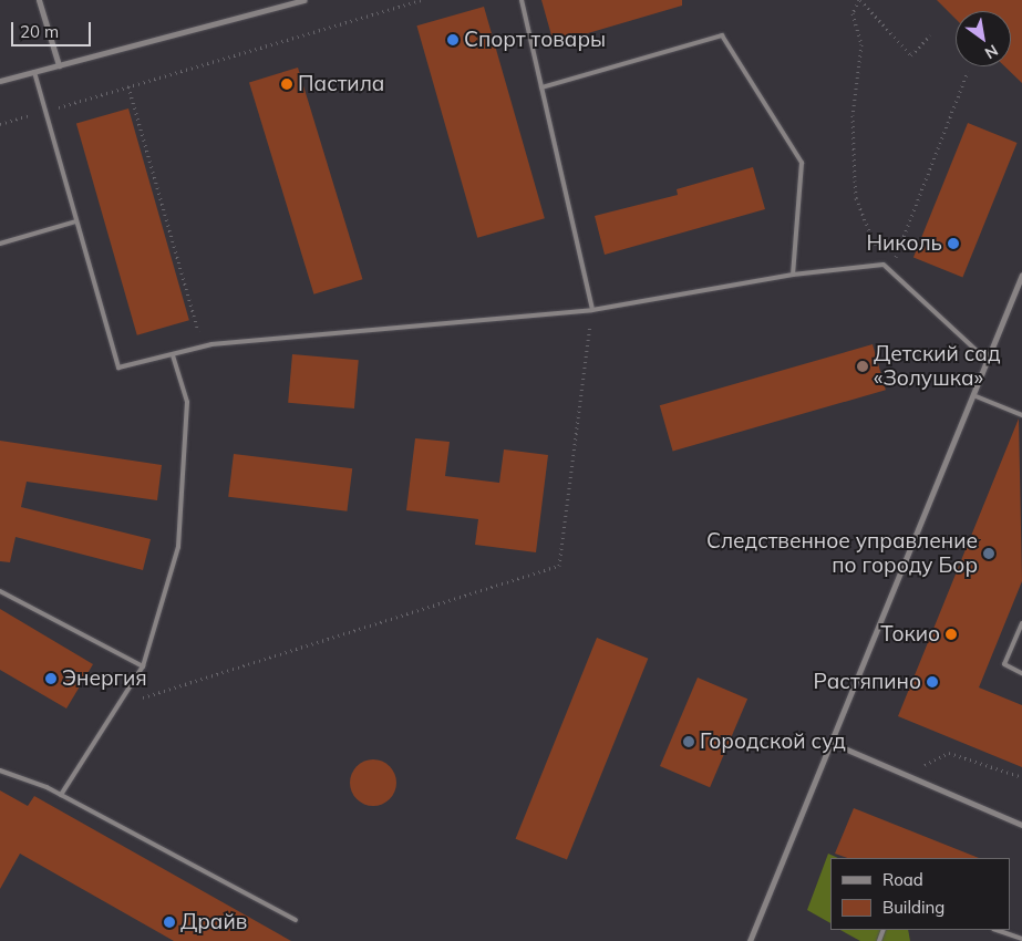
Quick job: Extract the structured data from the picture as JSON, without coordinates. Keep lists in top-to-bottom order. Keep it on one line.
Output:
{"places":["Спорт товары","Пастила","Николь","Детский сад «Золушка»","Следственное управление по городу Бор","Токио","Энергия","Растяпино","Городской суд","Драйв"],"legend":["Road","Building"],"scale_bar":"20 m","north":"bottom right"}
